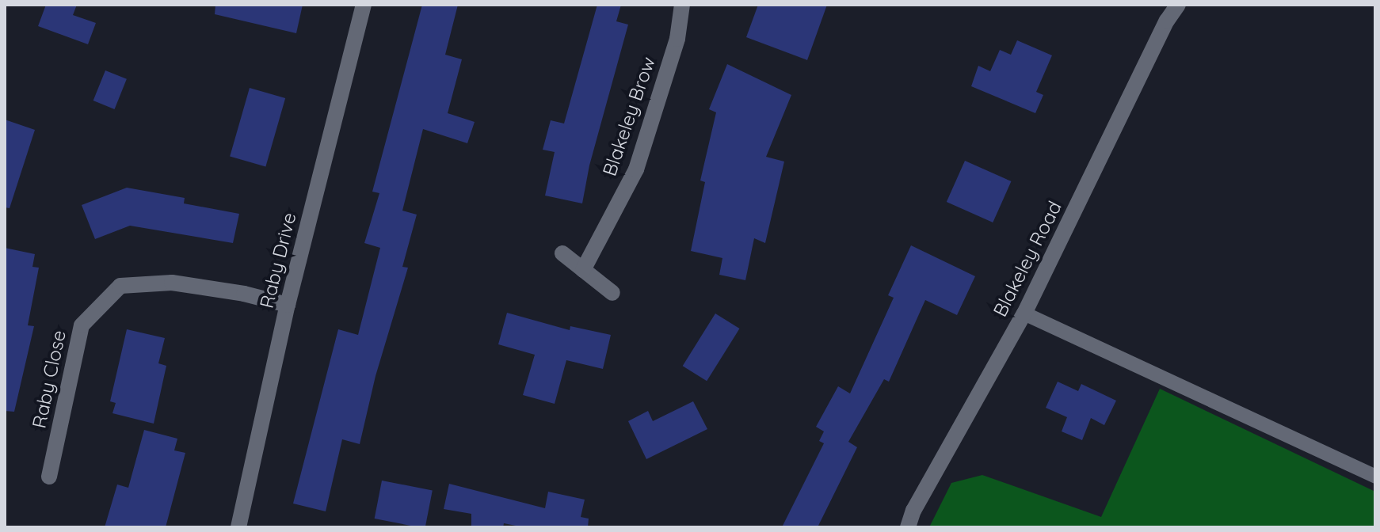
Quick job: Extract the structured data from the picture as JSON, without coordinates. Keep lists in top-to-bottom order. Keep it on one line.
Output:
{"streets":{"street":["Blakeley Brow","Blakeley Road","Raby Drive","Raby Close"]},"crossings":[["Raby Drive","Raby Close"]]}
